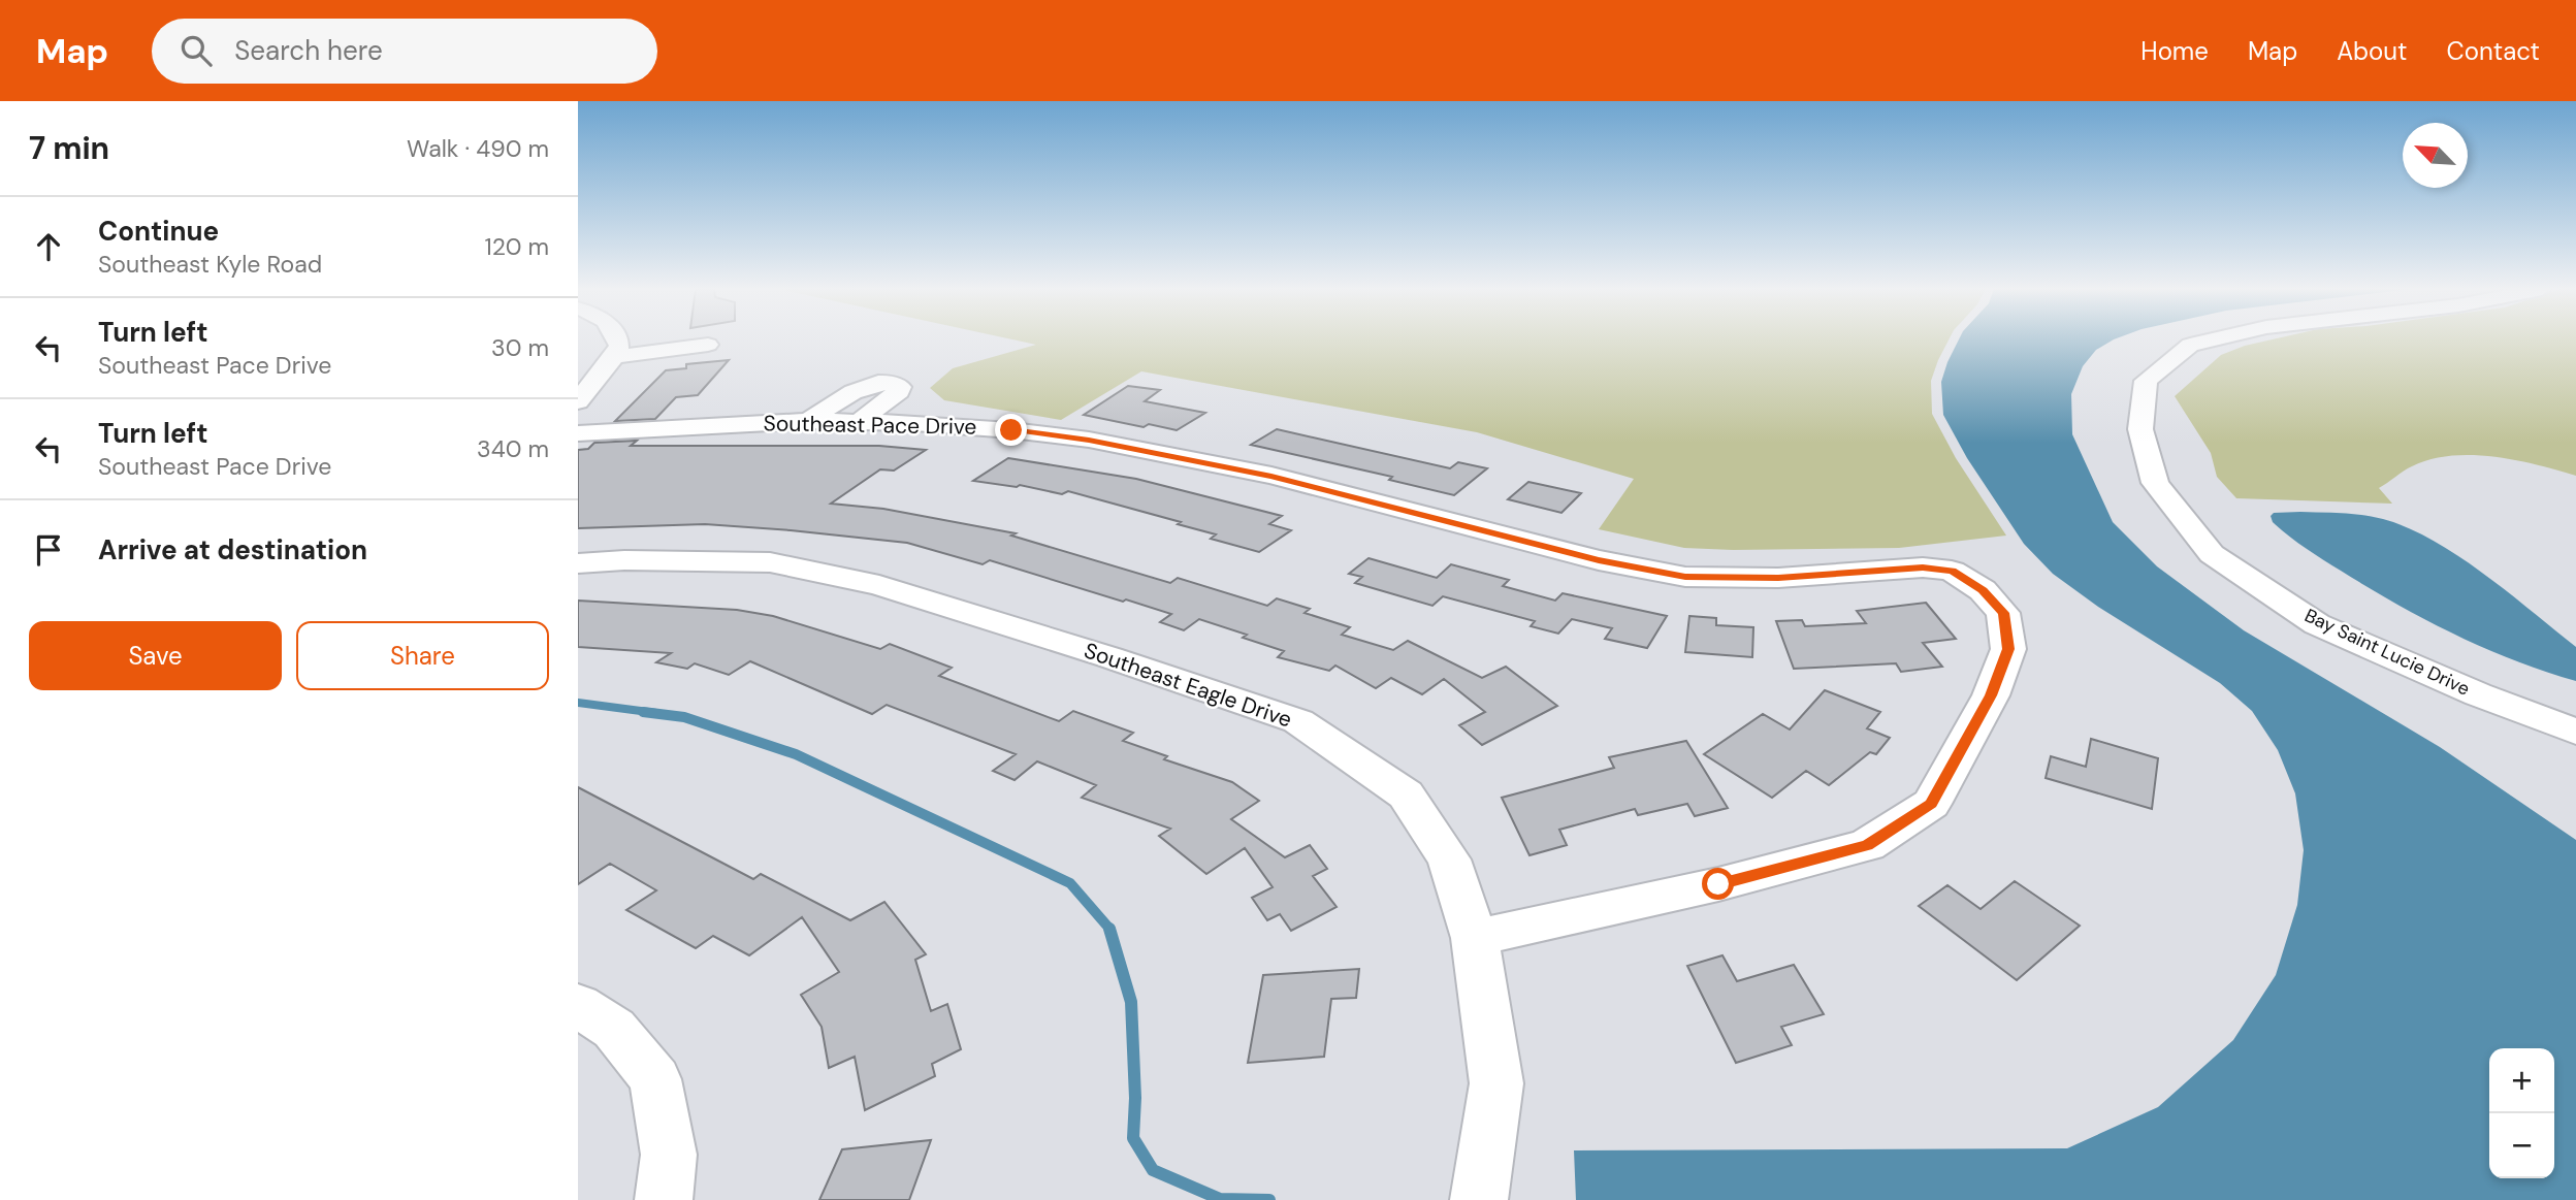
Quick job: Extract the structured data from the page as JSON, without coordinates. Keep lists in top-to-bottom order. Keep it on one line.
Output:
{"streets":{"street":["Southeast Pace Drive","Bay Saint Lucie Drive","Southeast Eagle Drive"]},"crossings":[["Southeast Pace Drive","Southeast Eagle Drive"]],"north":"top left","page":{"header":"Map","search":"Search here","nav":["Home","Map","About","Contact"],"heading":["7 min","Walk · 490 m"],"list":[["Continue","Southeast Kyle Road","120 m"],["Turn left","Southeast Pace Drive","30 m"],["Turn left","Southeast Pace Drive","340 m"],"Arrive at destination"],"buttons":["Save","Share"],"map_buttons":["+","−"]}}
